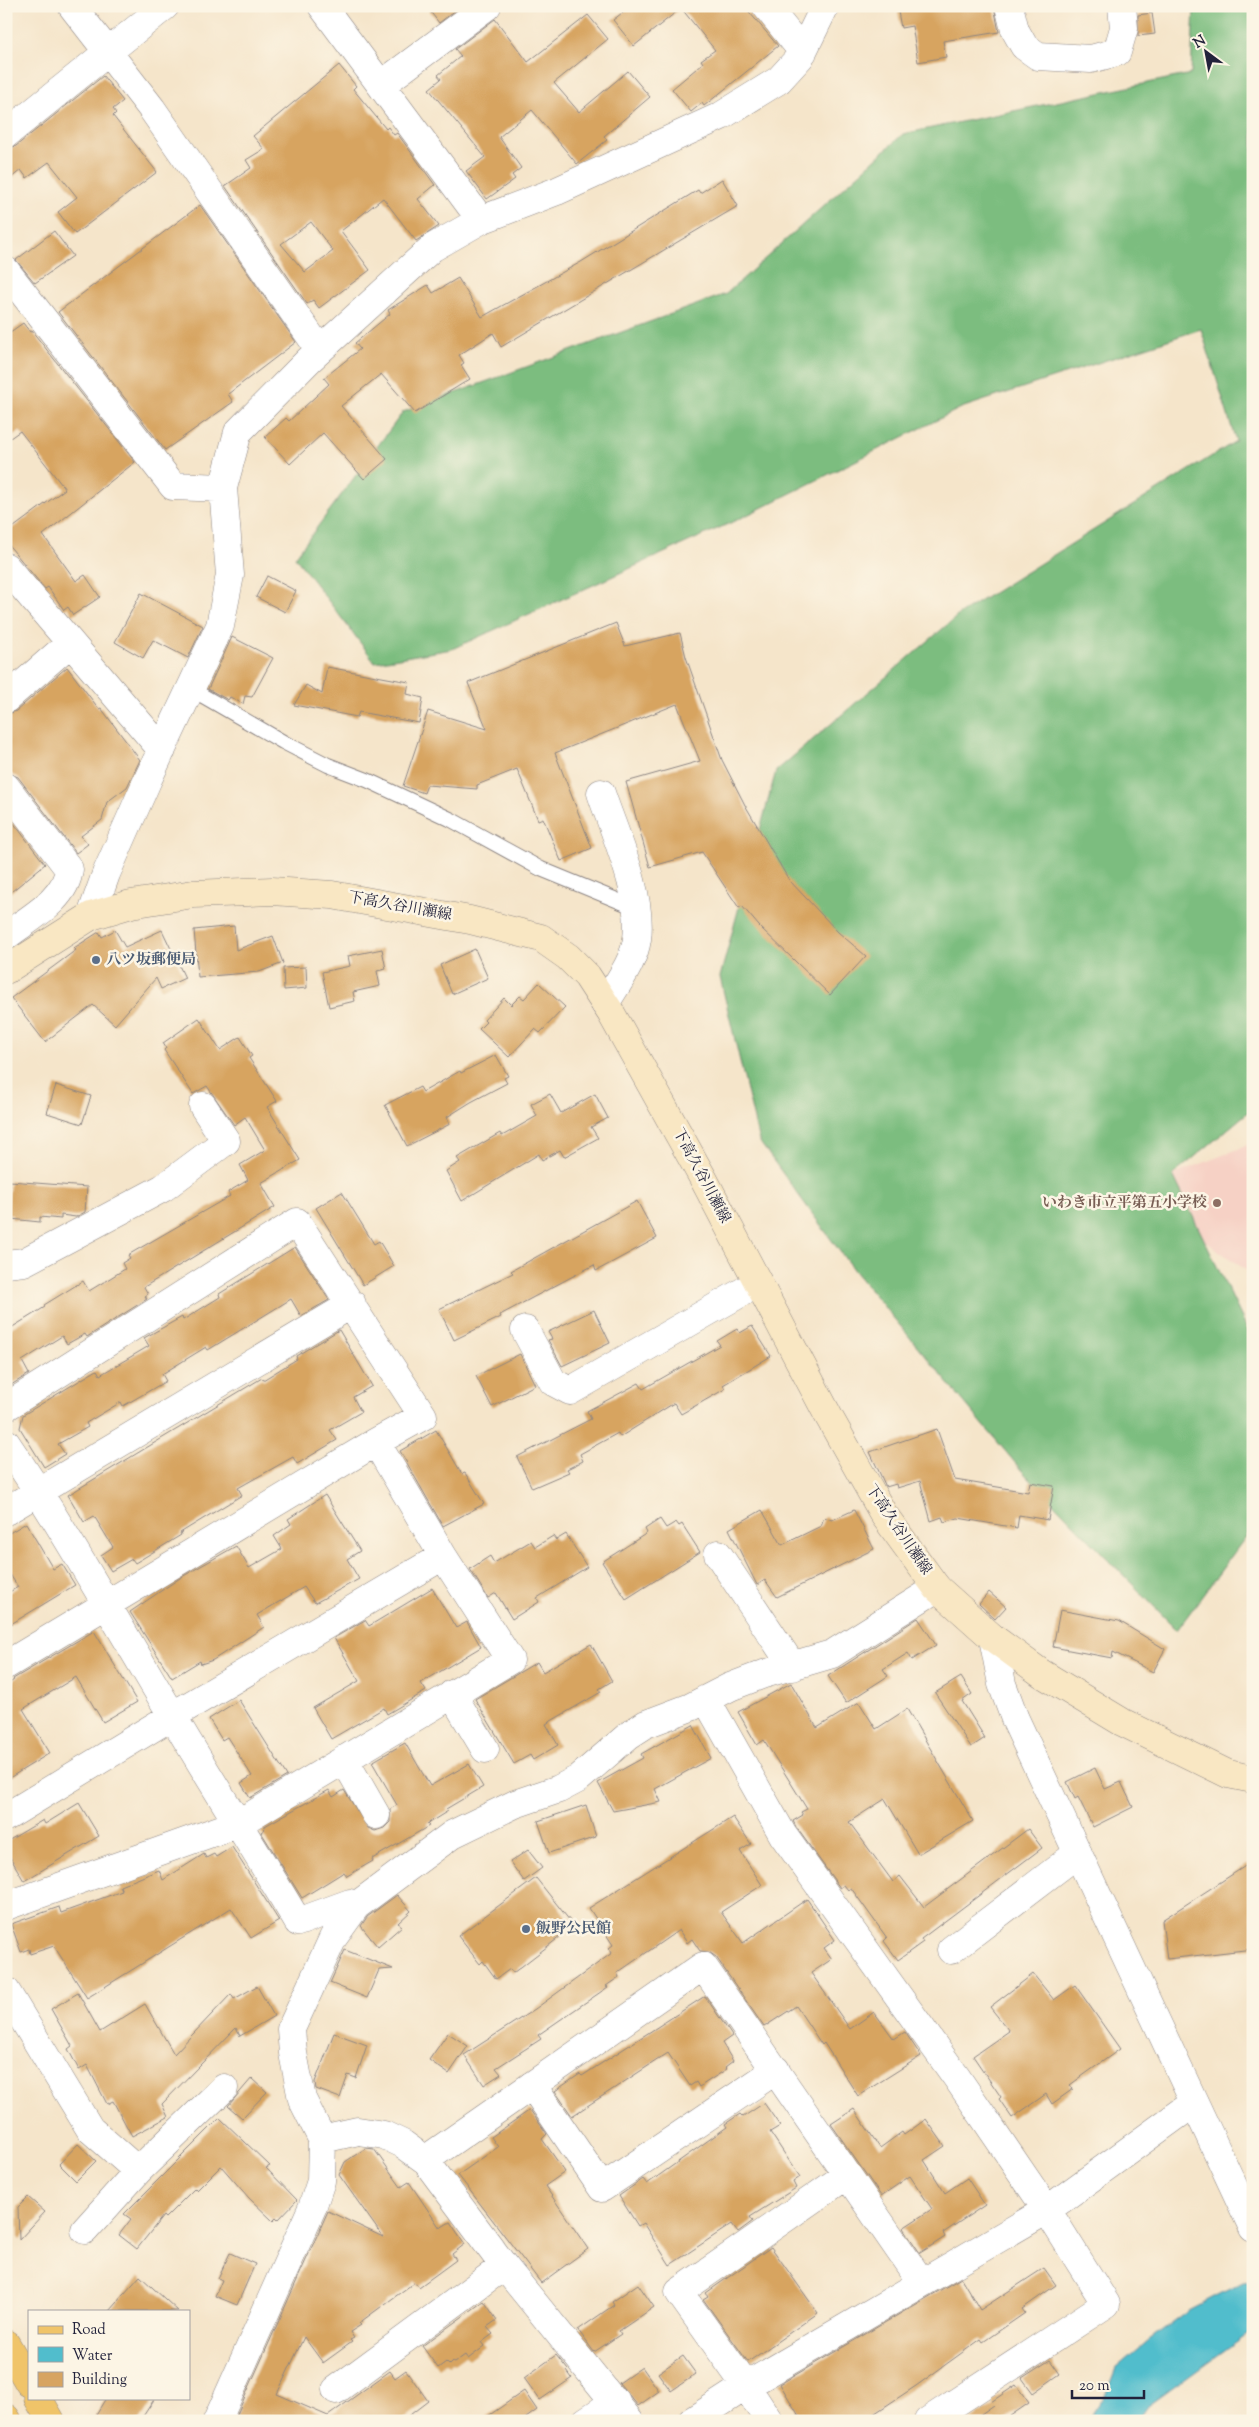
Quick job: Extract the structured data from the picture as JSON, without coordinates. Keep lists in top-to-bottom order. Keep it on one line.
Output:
{"streets":{"main road":["下高久谷川瀬線"]},"places":["八ツ坂郵便局","いわき市立平第五小学校","飯野公民館"],"legend":["Road","Water","Building"],"scale_bar":"20 m","north":"top left"}
